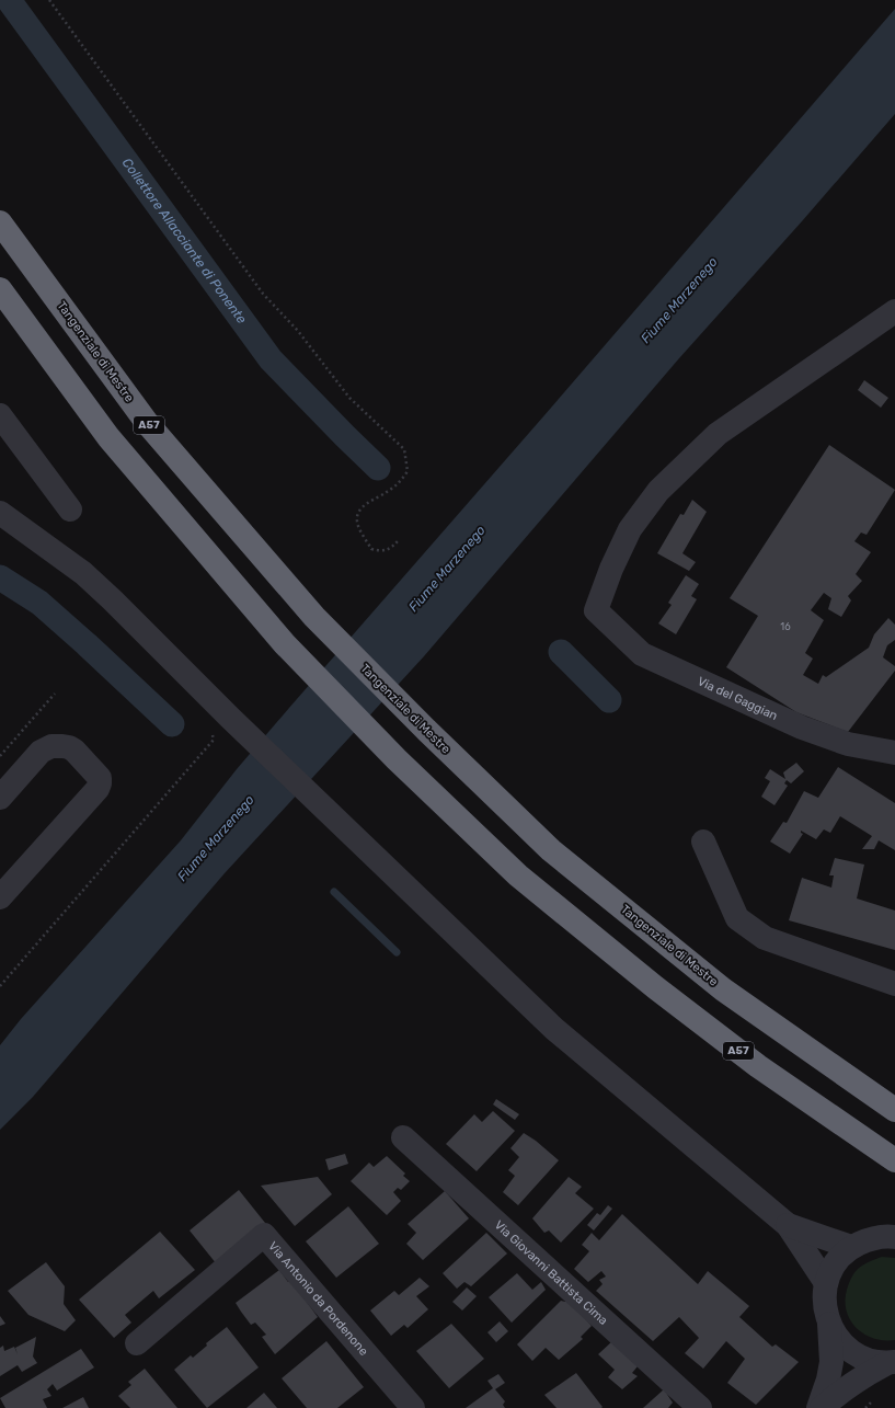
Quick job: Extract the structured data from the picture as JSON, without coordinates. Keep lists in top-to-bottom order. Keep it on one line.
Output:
{"streets":{"highway":["Tangenziale di Mestre","A57"],"street":["Via del Gaggian","Via Giovanni Battista Cima","Via Antonio da Pordenone"]},"water":["Collettore Allacciante di Ponente","Fiume Marzenego"],"house_numbers":["16"]}
